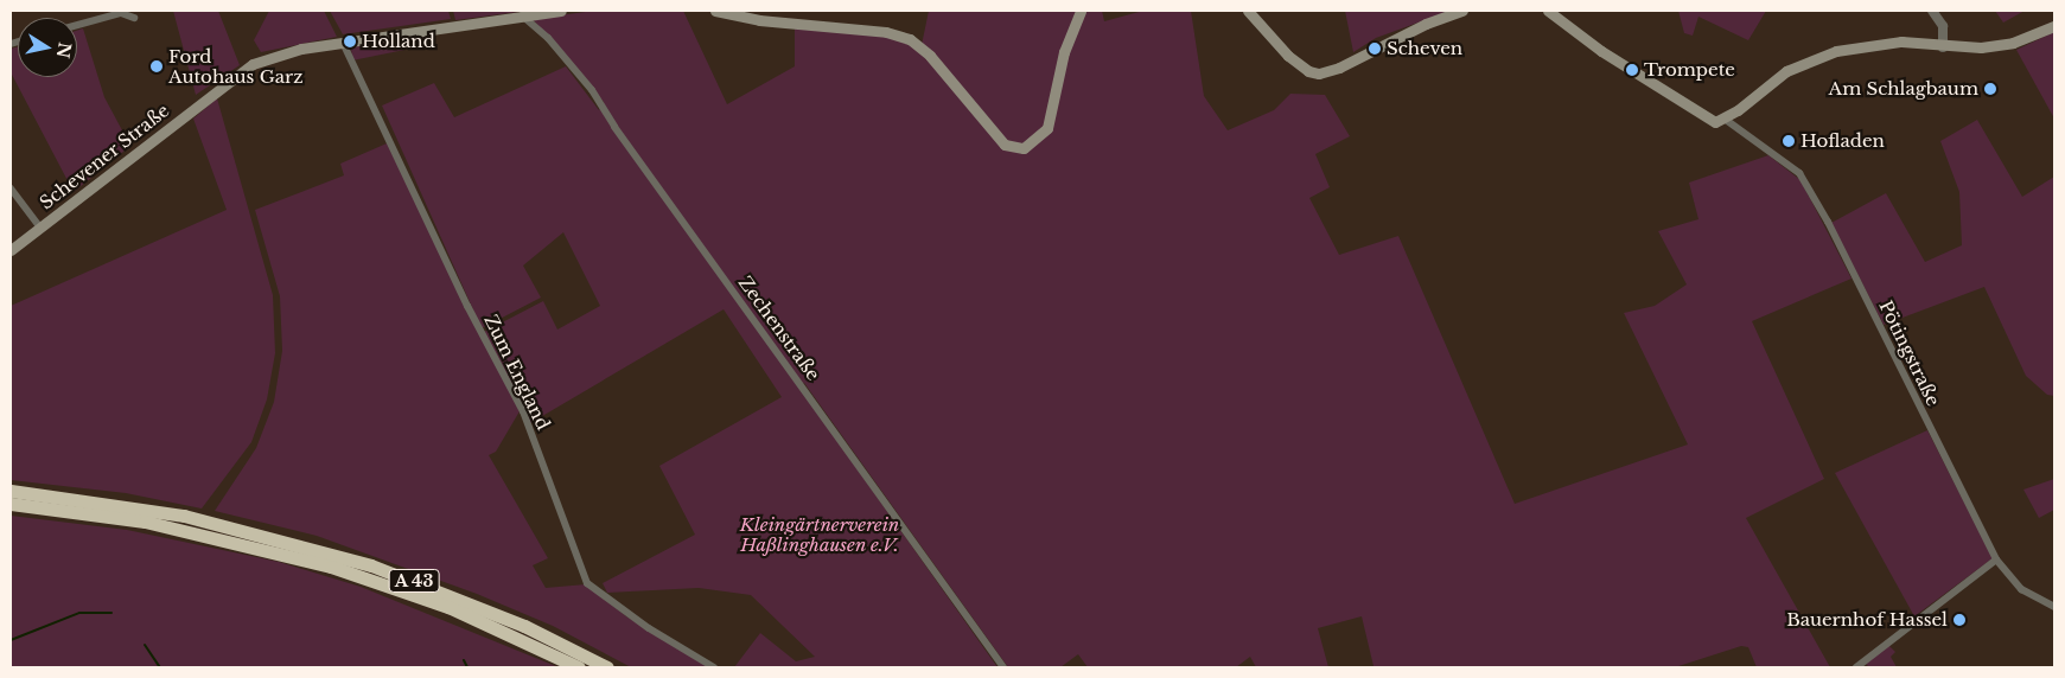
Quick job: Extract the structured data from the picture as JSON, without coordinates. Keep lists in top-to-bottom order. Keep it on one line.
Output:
{"streets":{"highway":["A 43"],"main road":["Schevener Straße"],"street":["Zechenstraße","Pötingstraße","Zum England"]},"crossings":[["Schevener Straße","Zechenstraße"],["Schevener Straße","Zum England"]],"parks":["Kleingärtnerverein Haßlinghausen e.V."],"places":["Holland","Scheven","Ford Autohaus Garz","Trompete","Am Schlagbaum","Hofladen","Bauernhof Hassel"],"north":"right"}
